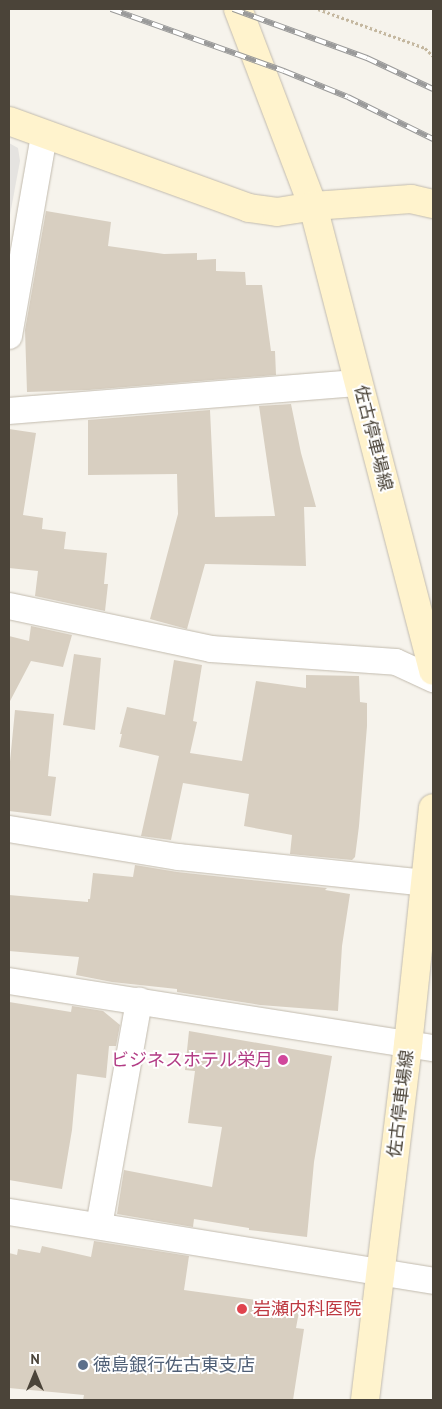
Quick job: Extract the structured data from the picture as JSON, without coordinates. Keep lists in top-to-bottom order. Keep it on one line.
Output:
{"streets":{"main road":["佐古停車場線"]},"places":["ビジネスホテル栄月","岩瀬内科医院","徳島銀行佐古東支店"],"north":"top"}
